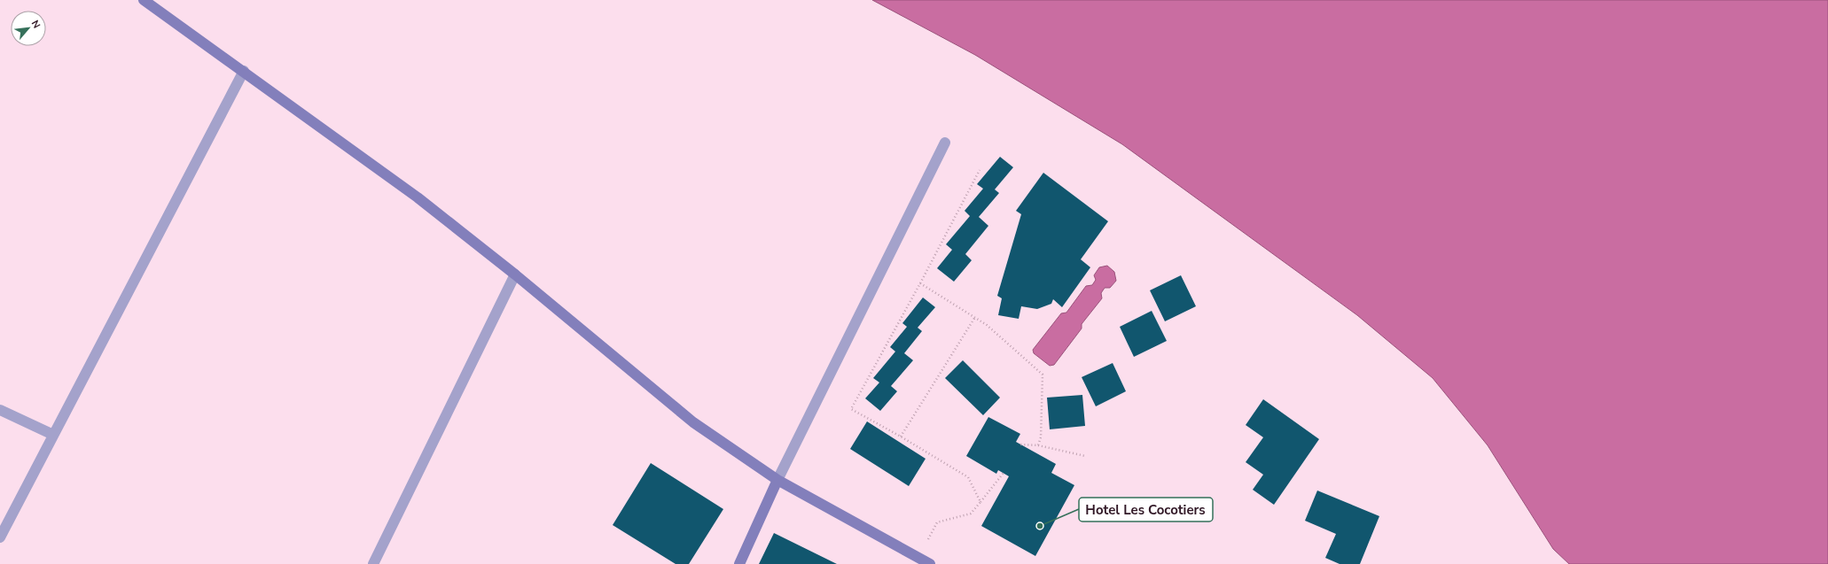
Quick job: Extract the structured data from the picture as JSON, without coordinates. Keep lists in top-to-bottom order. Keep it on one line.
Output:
{"places":["Hotel Les Cocotiers"],"north":"top right"}
